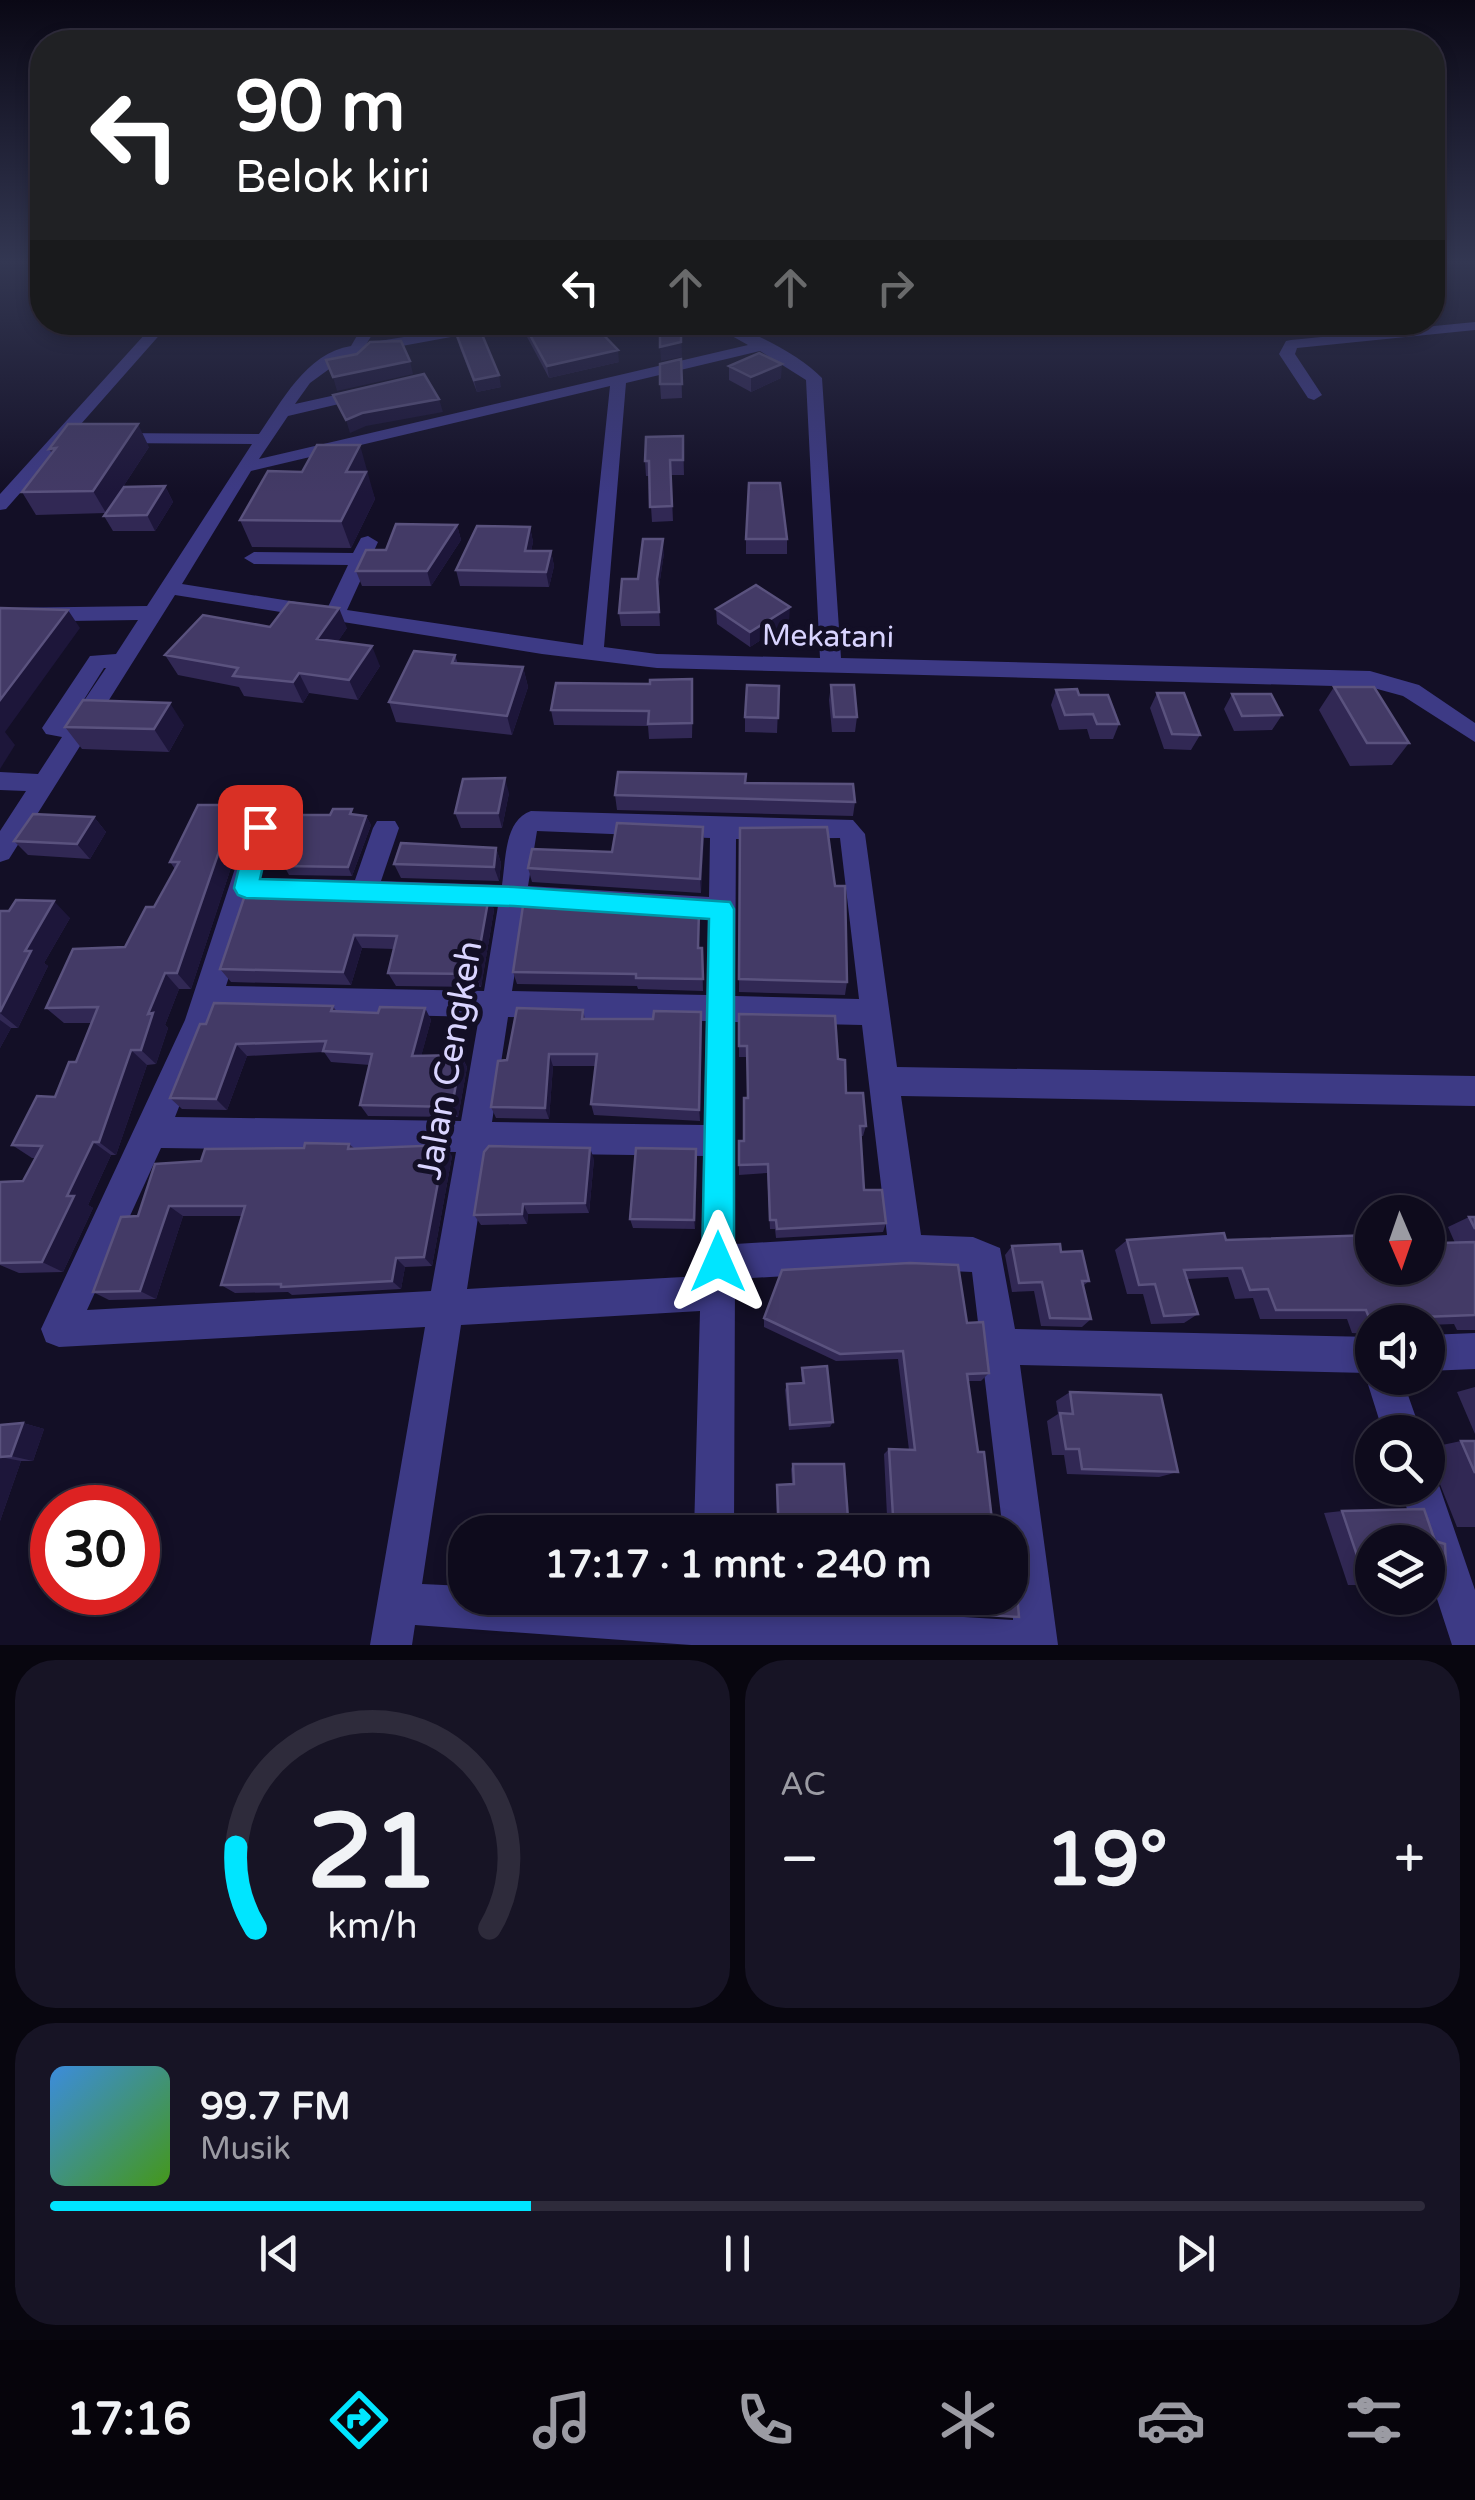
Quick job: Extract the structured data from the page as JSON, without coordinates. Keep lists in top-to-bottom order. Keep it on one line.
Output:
{"streets":{"street":["Mekatani","Jalan Cengkeh"]},"north":"bottom","page":{"turn":["90 m","Belok kiri"],"limit":"30","trip":"17:17 · 1 mnt · 240 m","tile":"AC","heat":["−","19°","+"],"song":["99.7 FM","Musik"],"tabs":"17:16","gauge":["21","km/h"]}}
